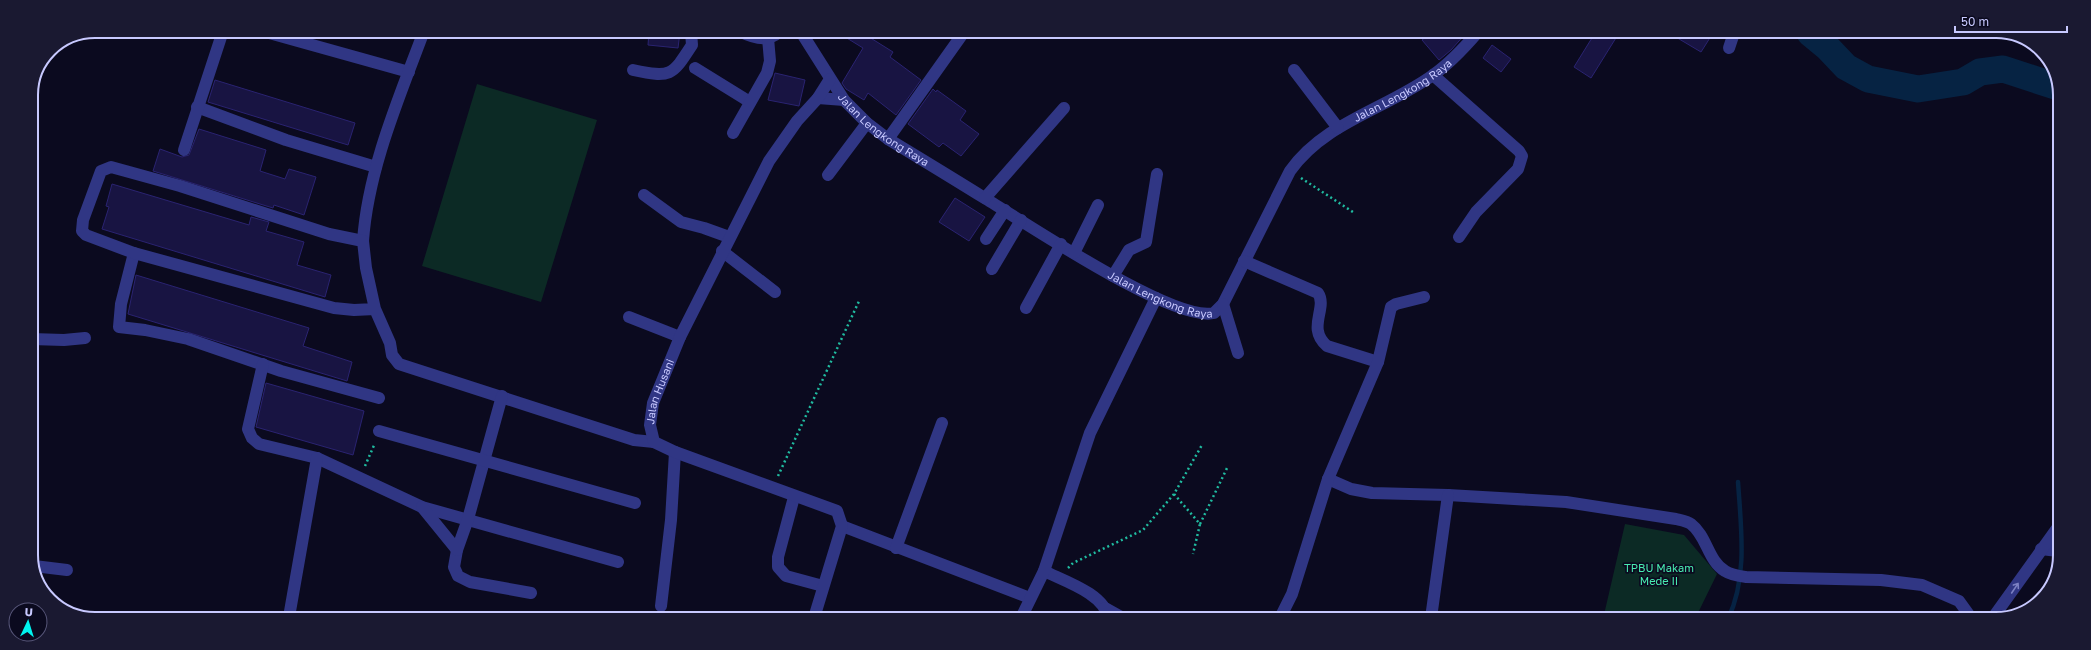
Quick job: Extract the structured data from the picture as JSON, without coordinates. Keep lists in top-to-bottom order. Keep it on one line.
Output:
{"streets":{"street":["Jalan Lengkong Raya","Jalan Husani"]},"crossings":[["Jalan Lengkong Raya","Jalan Husani"]],"parks":["TPBU Makam Mede II"],"scale_bar":"50 m","north":"top"}
